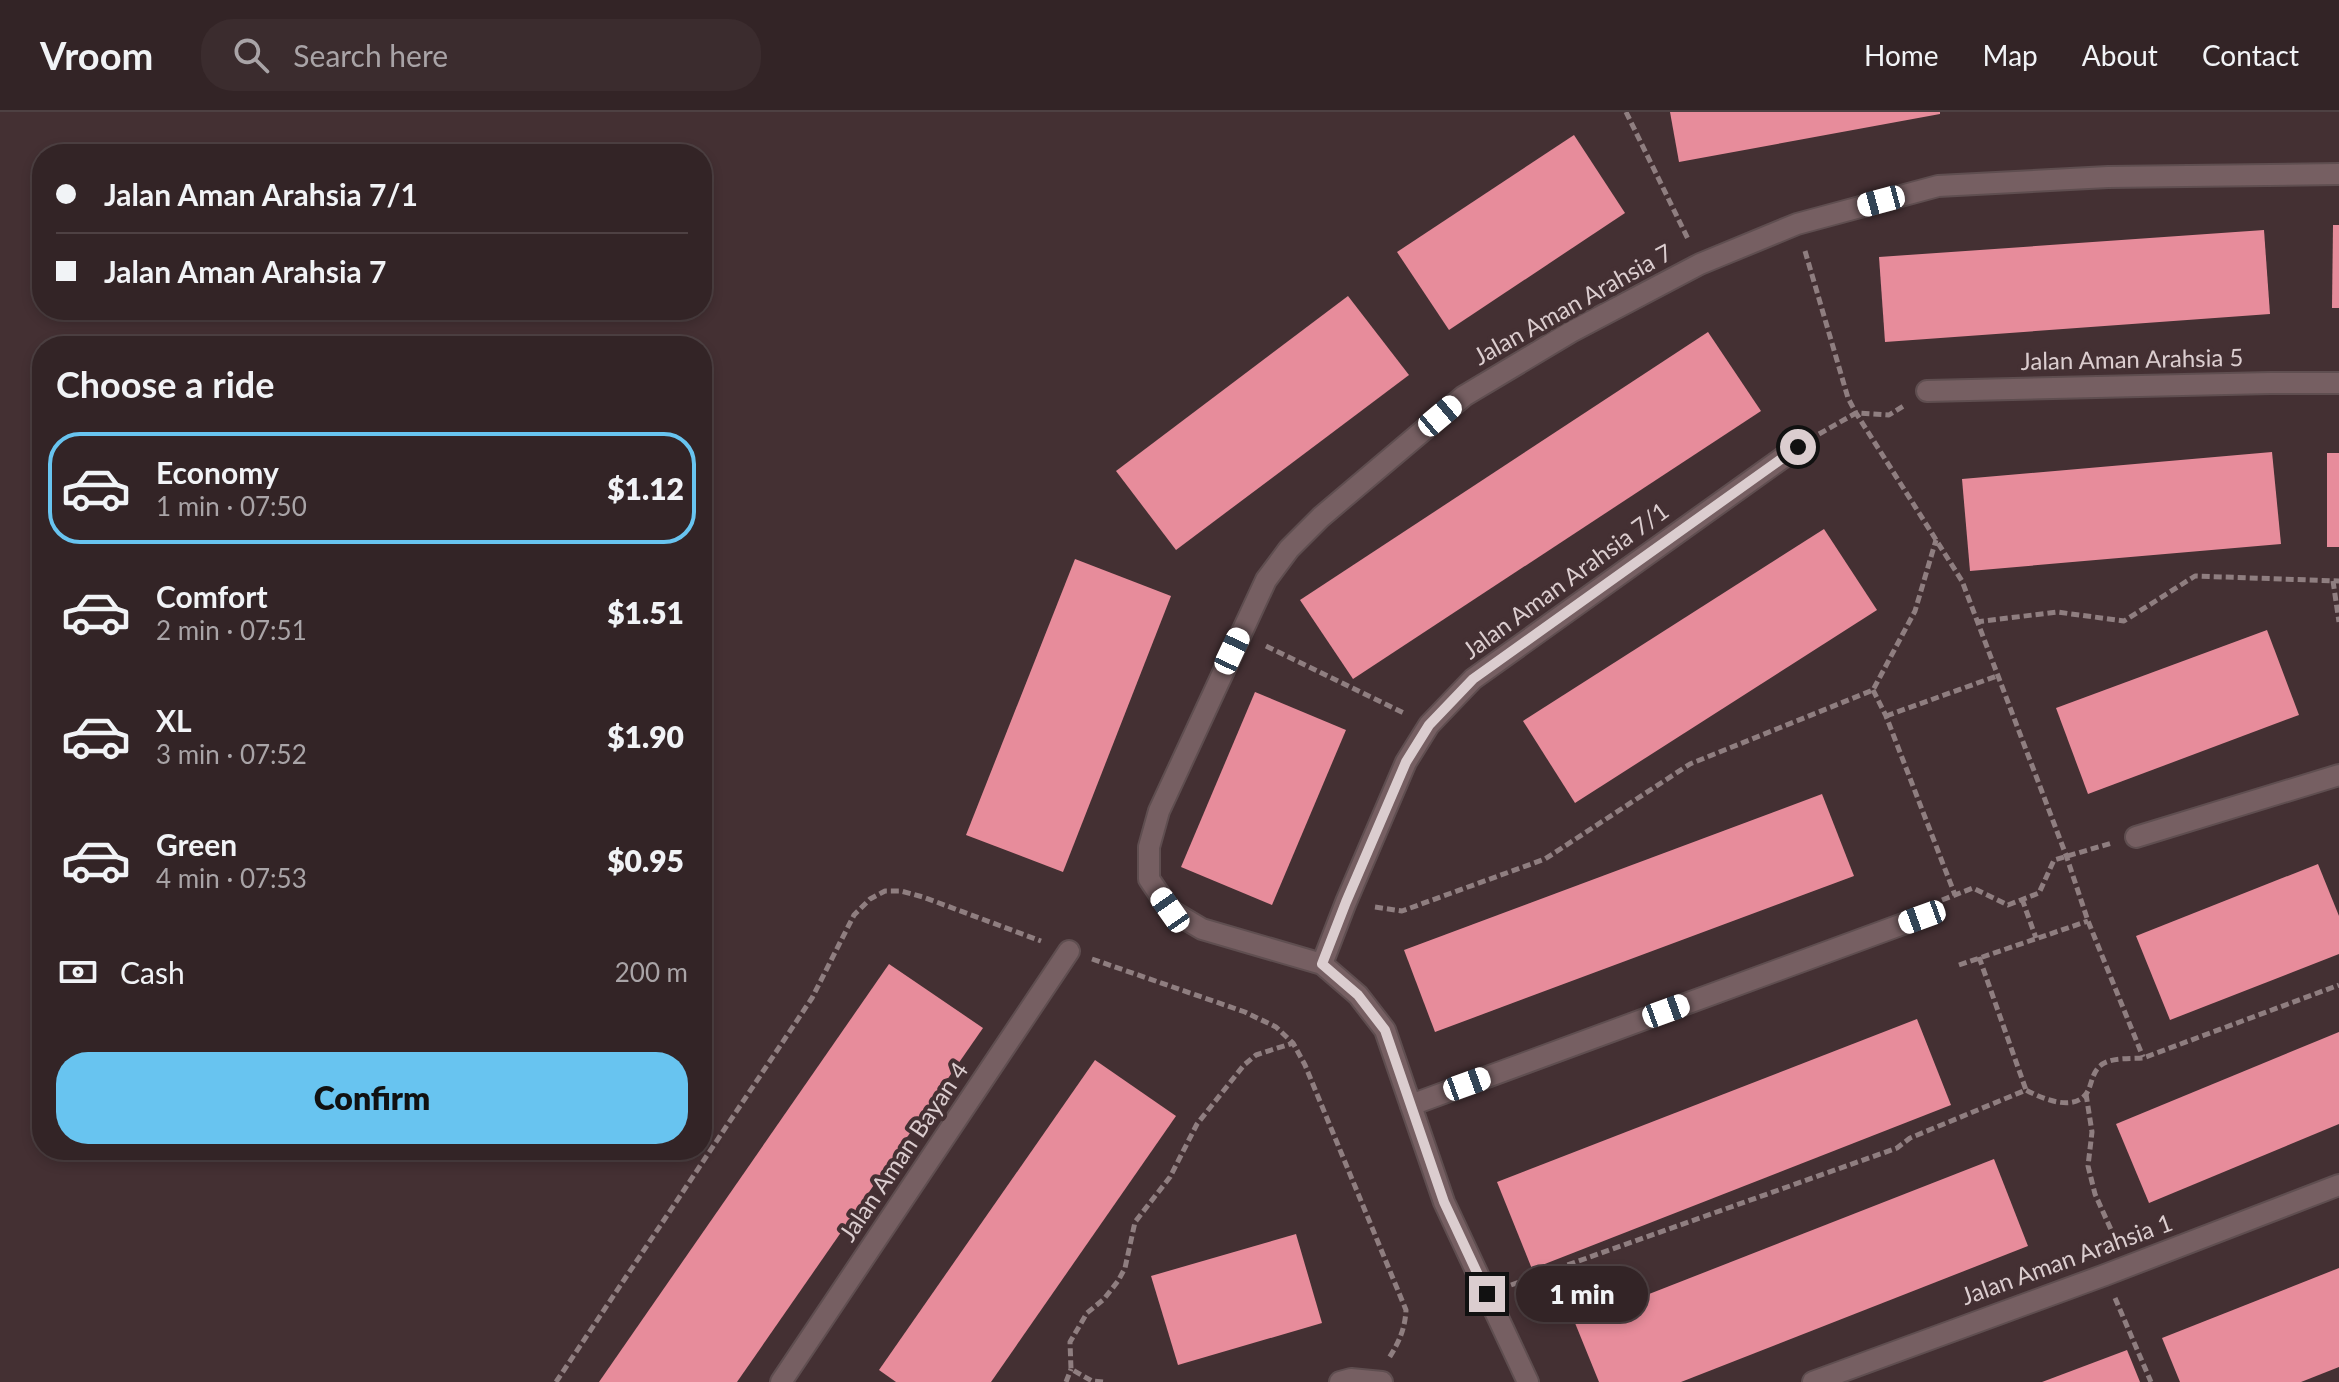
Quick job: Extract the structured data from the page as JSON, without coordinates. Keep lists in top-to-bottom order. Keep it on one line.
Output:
{"streets":{"street":["Jalan Aman Arahsia 7","Jalan Aman Arahsia 5","Jalan Aman Arahsia 7/1","Jalan Aman Bayan 4","Jalan Aman Arahsia 1"]},"crossings":[["Jalan Aman Arahsia 7","Jalan Aman Arahsia 7/1"]],"page":{"header":"Vroom","search":"Search here","nav":["Home","Map","About","Contact"],"banner":["Jalan Aman Arahsia 7/1","Jalan Aman Arahsia 7"],"heading":"Choose a ride","list":[{"name":"Economy","note":"1 min · 07:50","value":"$1.12"},{"name":"Comfort","note":"2 min · 07:51","value":"$1.51"},{"name":"XL","note":"3 min · 07:52","value":"$1.90"},{"name":"Green","note":"4 min · 07:53","value":"$0.95"}],"pay":["Cash","200 m"],"buttons":"Confirm","bubble":"1 min"}}
